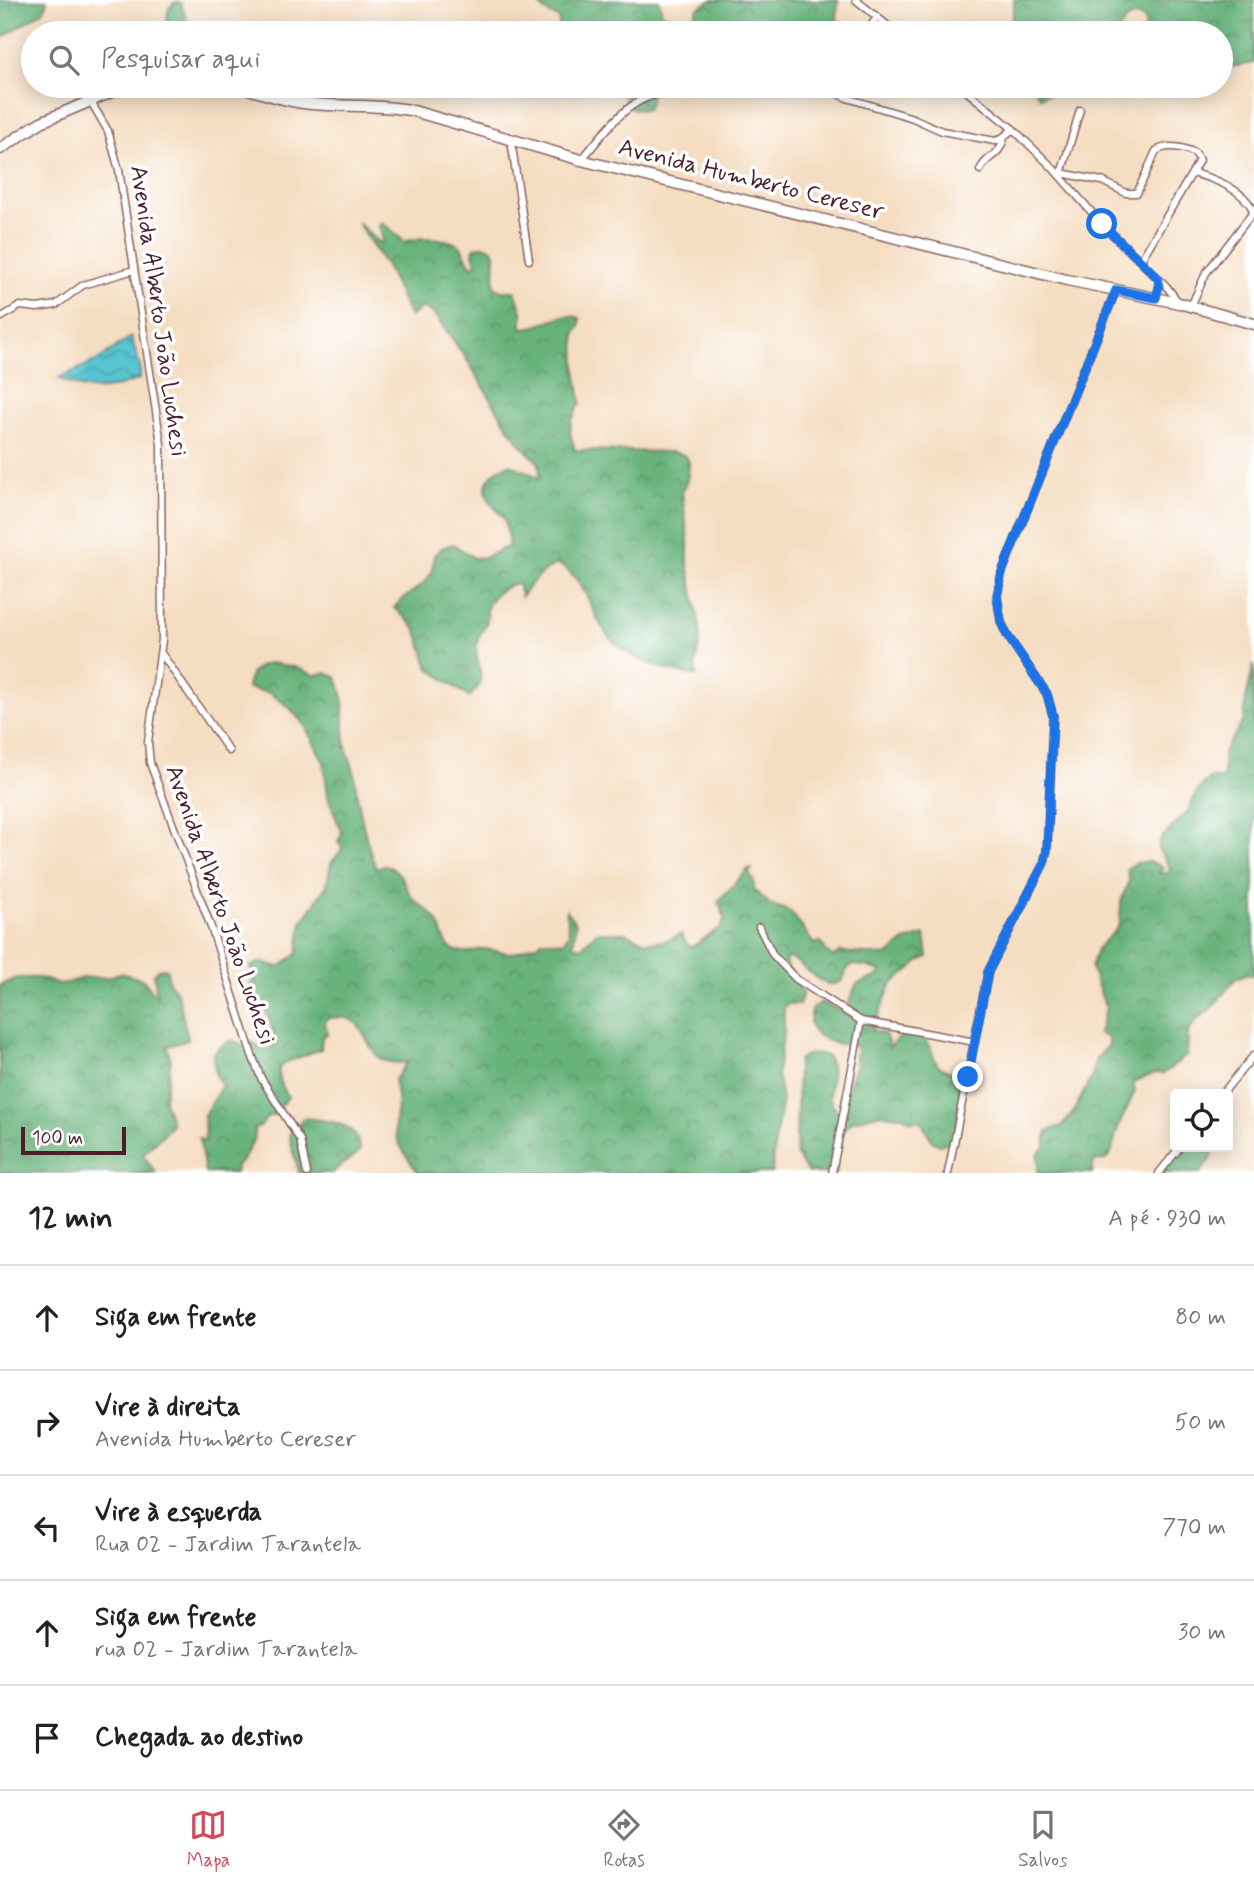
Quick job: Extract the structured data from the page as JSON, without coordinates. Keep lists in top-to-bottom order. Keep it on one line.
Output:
{"streets":{"main road":["Avenida Humberto Cereser"],"street":["Avenida Alberto João Luchesi"]},"scale_bar":"100 m","page":{"search":"Pesquisar aqui","scale":"100 m","heading":["12 min","A pé · 930 m"],"list":[["Siga em frente","80 m"],["Vire à direita","Avenida Humberto Cereser","50 m"],["Vire à esquerda","Rua 02 - Jardim Tarantela","770 m"],["Siga em frente","rua 02 - Jardim Tarantela","30 m"],"Chegada ao destino"],"nav":["Mapa","Rotas","Salvos"]}}
